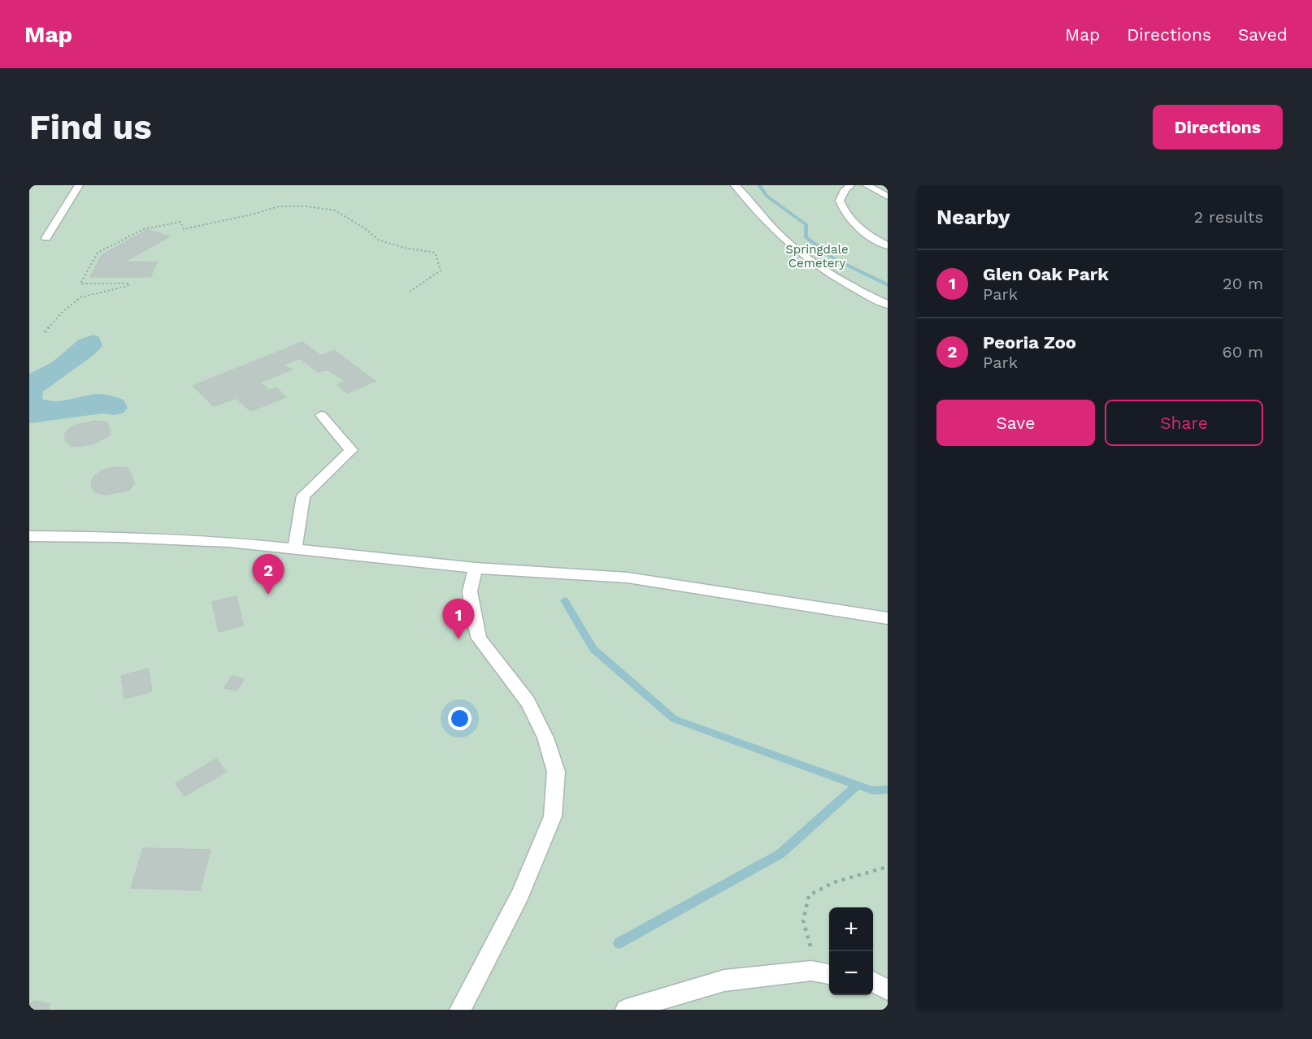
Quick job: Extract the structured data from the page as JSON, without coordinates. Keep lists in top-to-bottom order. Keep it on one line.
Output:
{"parks":["Springdale Cemetery"],"page":{"header":"Map","nav":["Map","Directions","Saved"],"buttons":["Directions",["Save","Share"]],"title":"Find us","heading":["Nearby","2 results"],"list":[{"mark":"1","name":"Glen Oak Park","note":"Park","value":"20 m"},{"mark":"2","name":"Peoria Zoo","note":"Park","value":"60 m"}],"pins":["2","1"],"map_buttons":["+","−"]}}
